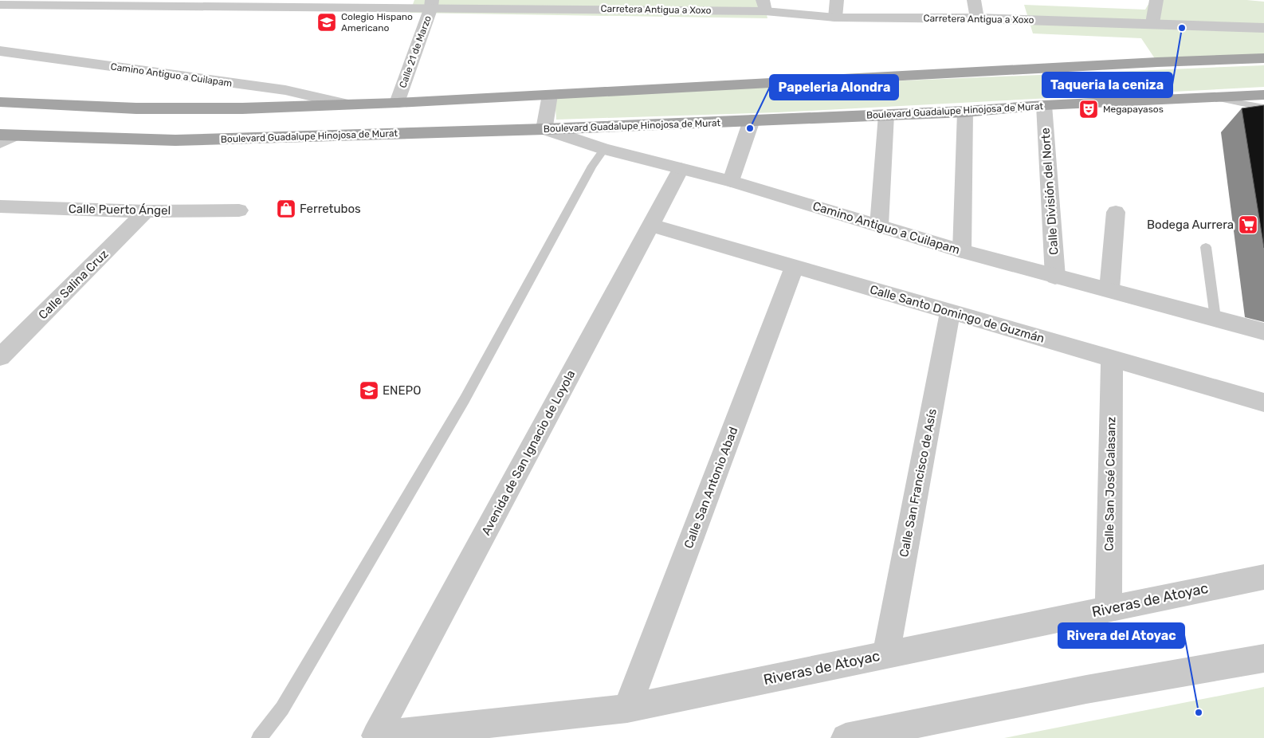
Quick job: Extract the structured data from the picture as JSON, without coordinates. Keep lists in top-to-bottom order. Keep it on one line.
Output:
{"streets":{"main road":["Boulevard Guadalupe Hinojosa de Murat"],"street":["Carretera Antigua a Xoxo","Calle 21 de Marzo","Camino Antiguo a Cuilapam","Calle División del Norte","Calle Puerto Ángel","Calle Salina Cruz","Calle Santo Domingo de Guzmán","Avenida de San Ignacio de Loyola","Calle San Francisco de Asís","Calle San José Calasanz","Calle San Antonio Abad","Riveras de Atoyac"]},"crossings":[["Carretera Antigua a Xoxo","Calle 21 de Marzo"],["Camino Antiguo a Cuilapam","Boulevard Guadalupe Hinojosa de Murat"],["Camino Antiguo a Cuilapam","Calle División del Norte"],["Camino Antiguo a Cuilapam","Avenida de San Ignacio de Loyola"],["Boulevard Guadalupe Hinojosa de Murat","Calle División del Norte"],["Calle Puerto Ángel","Calle Salina Cruz"],["Calle Santo Domingo de Guzmán","Avenida de San Ignacio de Loyola"],["Calle Santo Domingo de Guzmán","Calle San Francisco de Asís"],["Calle Santo Domingo de Guzmán","Calle San José Calasanz"],["Calle Santo Domingo de Guzmán","Calle San Antonio Abad"],["Avenida de San Ignacio de Loyola","Riveras de Atoyac"],["Calle San Francisco de Asís","Riveras de Atoyac"],["Calle San José Calasanz","Riveras de Atoyac"],["Calle San Antonio Abad","Riveras de Atoyac"]],"places":{"school or university":["Colegio Hispano Americano","ENEPO"],"other":["Taqueria la ceniza","Papeleria Alondra","Rivera del Atoyac"],"theatre":["Megapayasos"],"shop":["Ferretubos"],"supermarket":["Bodega Aurrera"]}}
